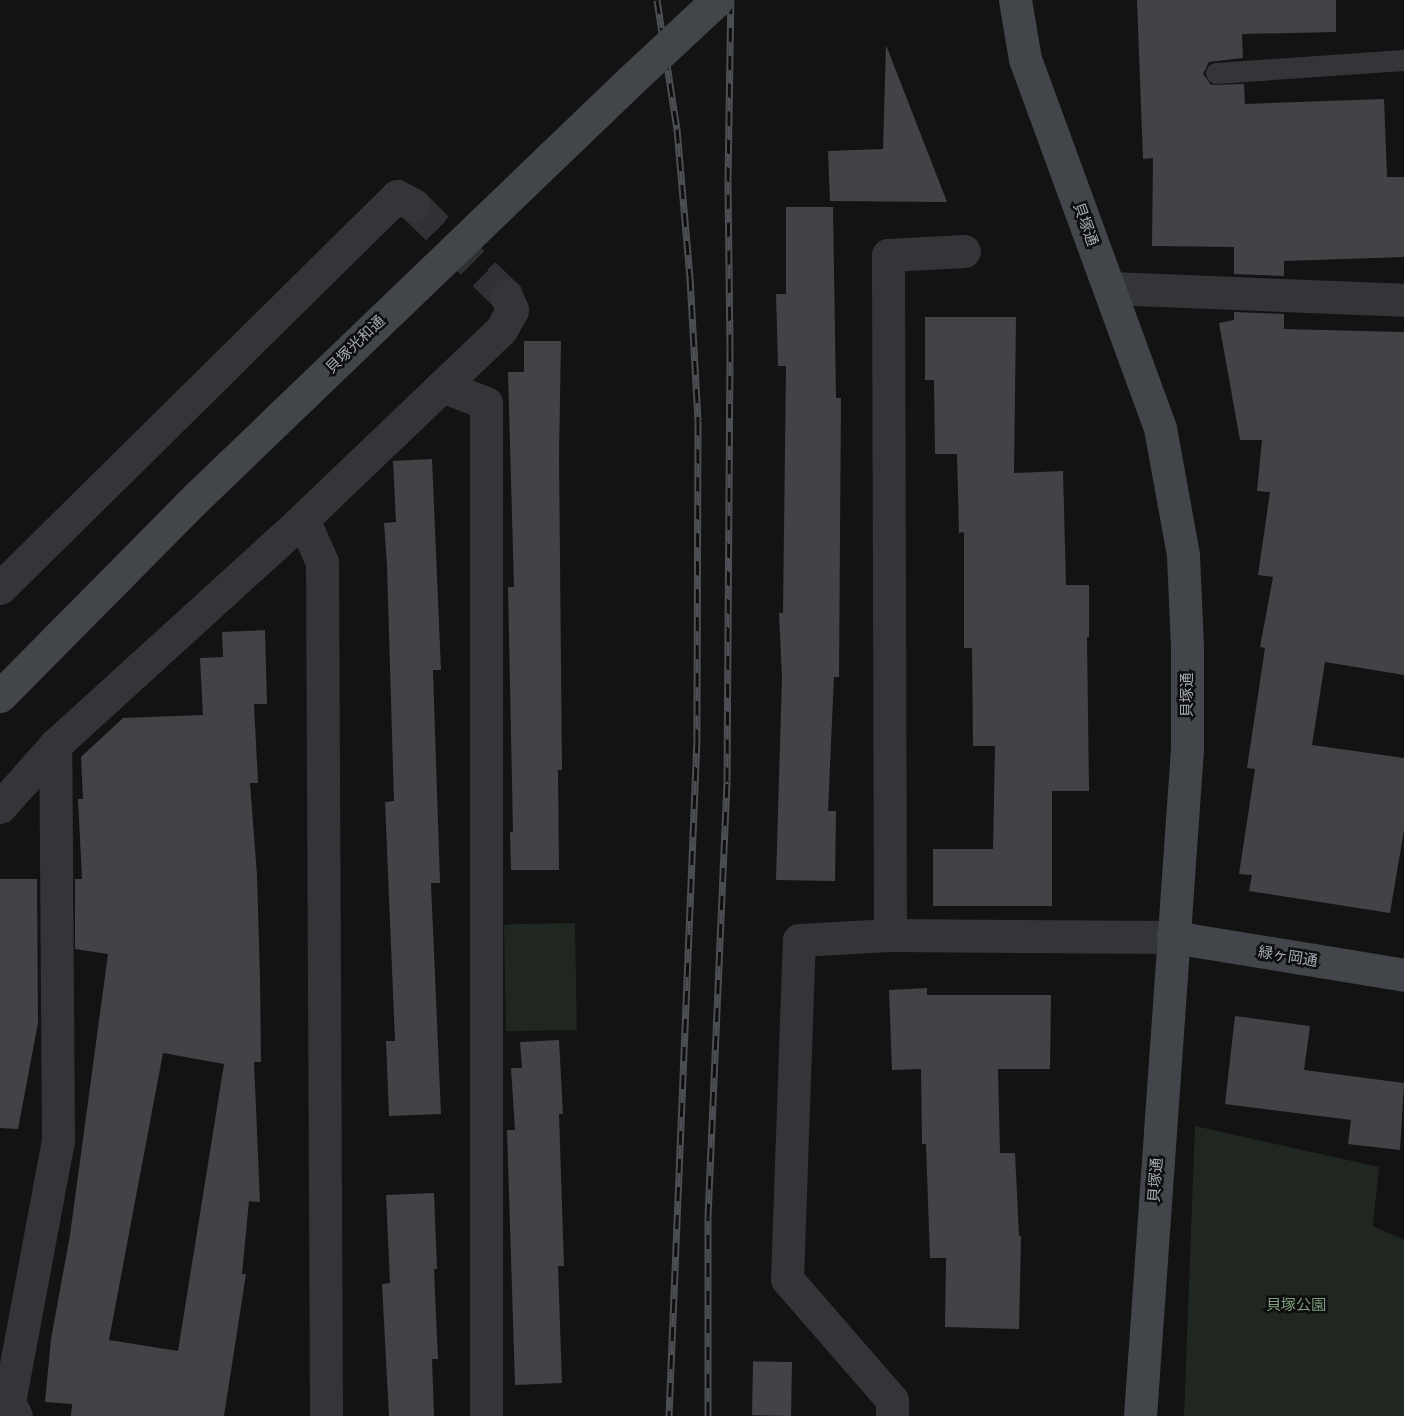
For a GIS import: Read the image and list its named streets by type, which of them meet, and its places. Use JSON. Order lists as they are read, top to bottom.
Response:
{
  "streets": {
    "street": ["貝塚通", "貝塚光和通", "緑ヶ岡通"]
  },
  "crossings": [
    ["貝塚通", "緑ヶ岡通"]
  ],
  "parks": ["貝塚公園"]
}
